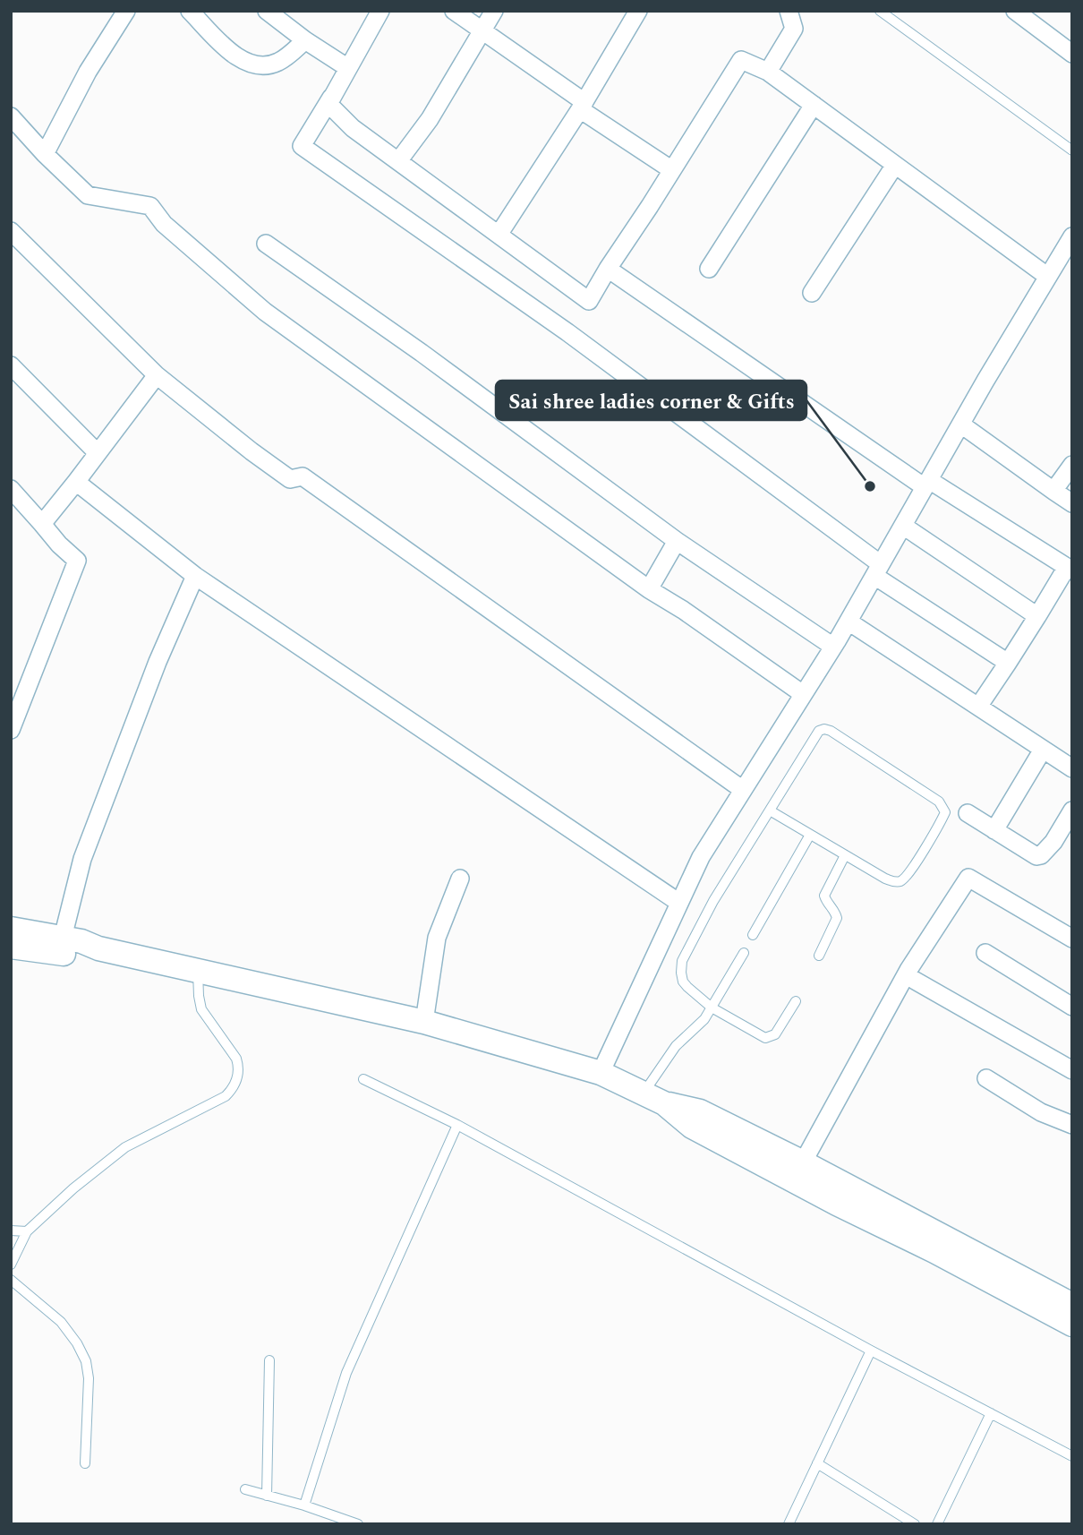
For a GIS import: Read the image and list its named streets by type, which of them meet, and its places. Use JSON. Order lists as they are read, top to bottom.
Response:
{
  "places": ["Sai shree ladies corner & Gifts"]
}
